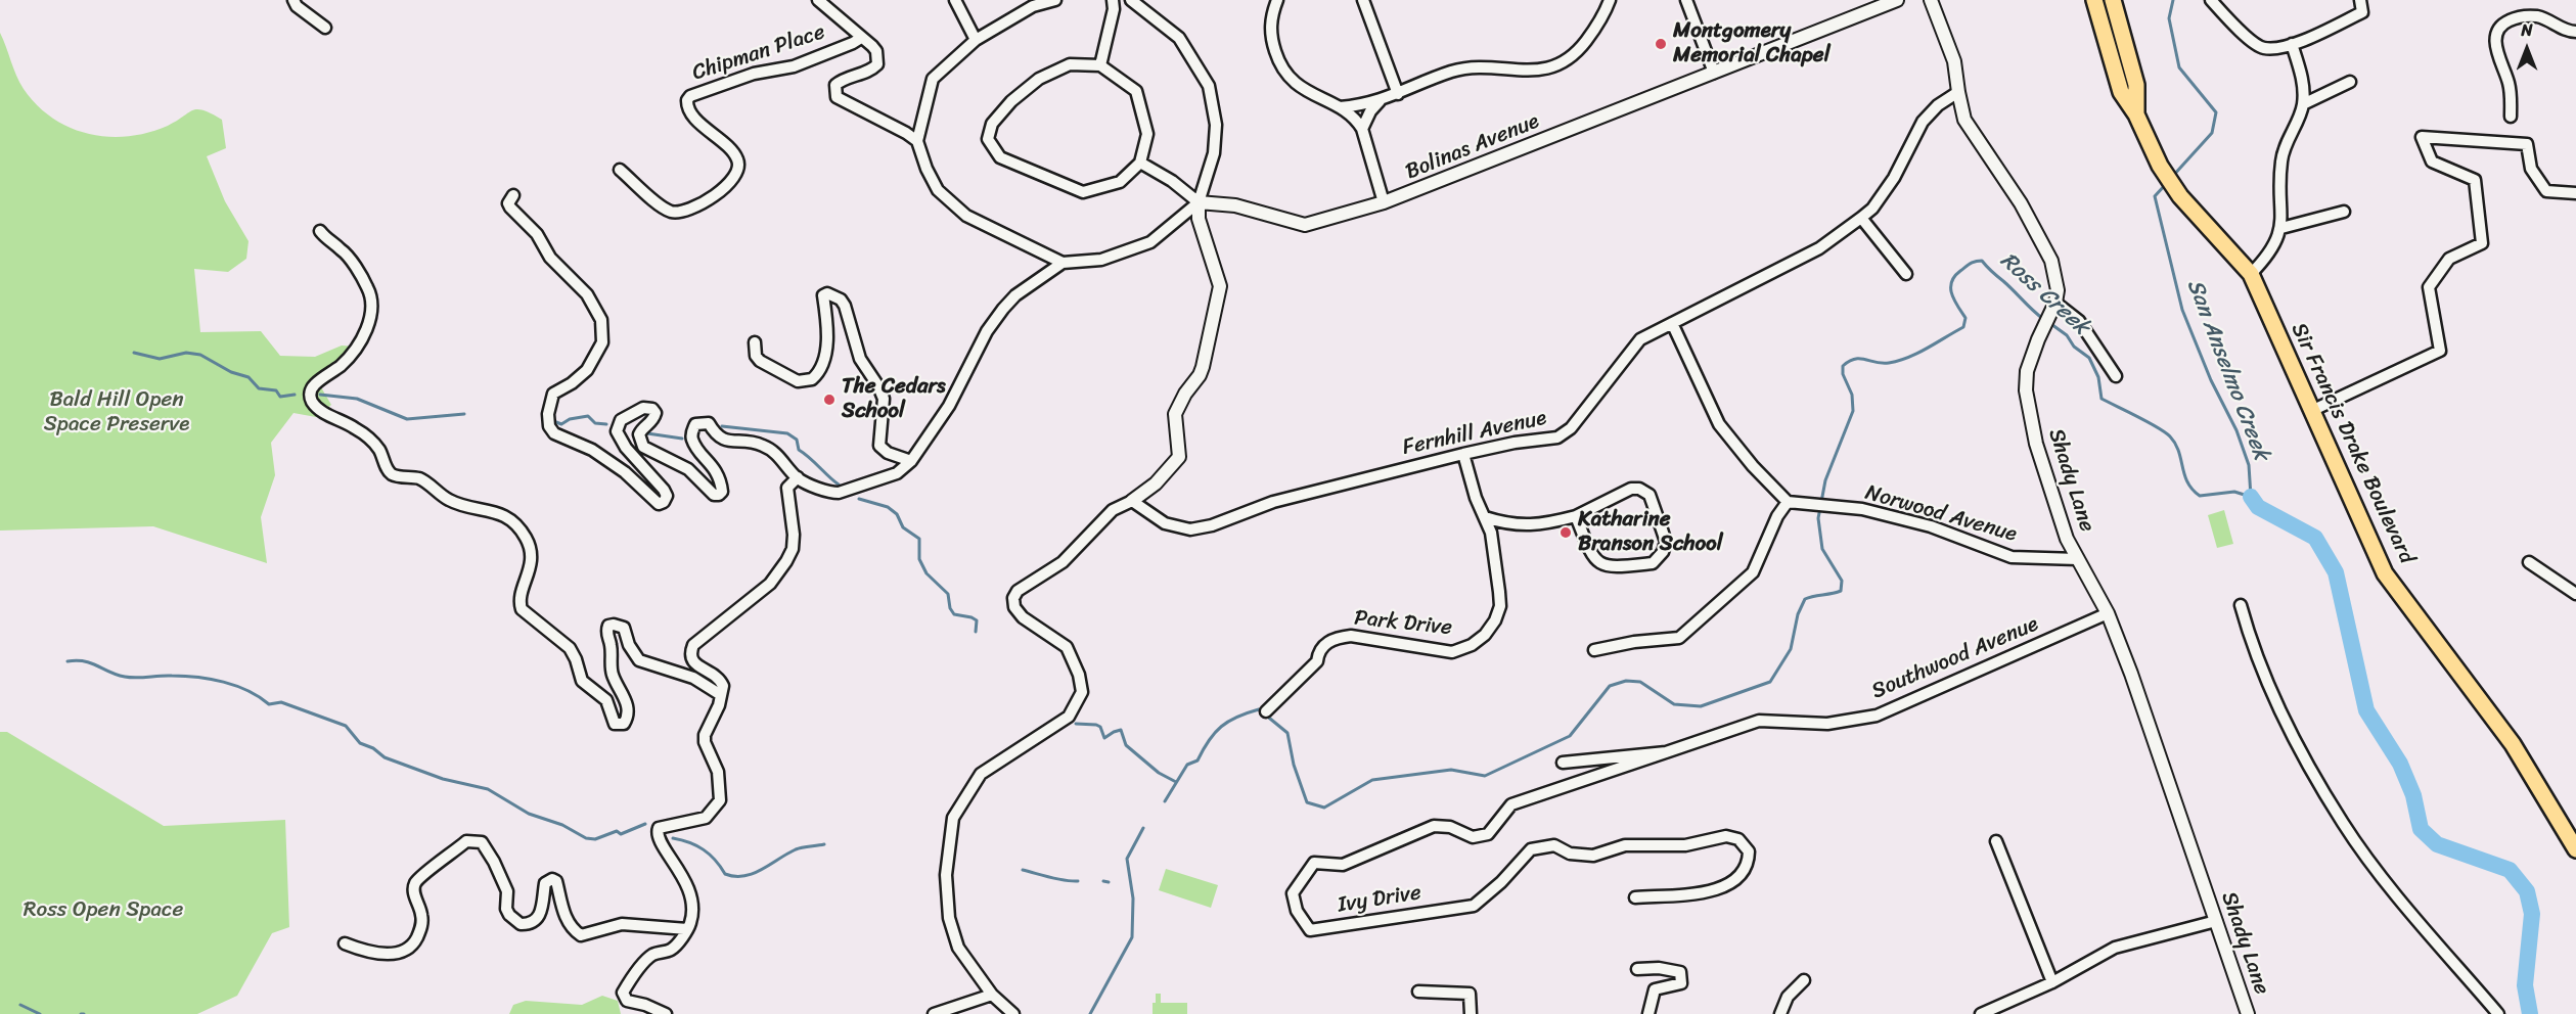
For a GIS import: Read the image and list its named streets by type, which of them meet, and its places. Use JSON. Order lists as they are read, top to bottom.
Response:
{
  "streets": {
    "main road": ["Sir Francis Drake Boulevard"],
    "street": [
      "Chipman Place",
      "Bolinas Avenue",
      "Fernhill Avenue",
      "Shady Lane",
      "Norwood Avenue",
      "Park Drive",
      "Southwood Avenue",
      "Ivy Drive"
    ]
  },
  "crossings": [
    ["Fernhill Avenue", "Park Drive"],
    ["Shady Lane", "Norwood Avenue"],
    ["Shady Lane", "Southwood Avenue"],
    ["Southwood Avenue", "Ivy Drive"]
  ],
  "water": ["Ross Creek", "San Anselmo Creek"],
  "parks": ["Bald Hill Open Space Preserve", "Ross Open Space"],
  "places": ["Montgomery Memorial Chapel", "The Cedars School", "Katharine Branson School"],
  "north": "top"
}
